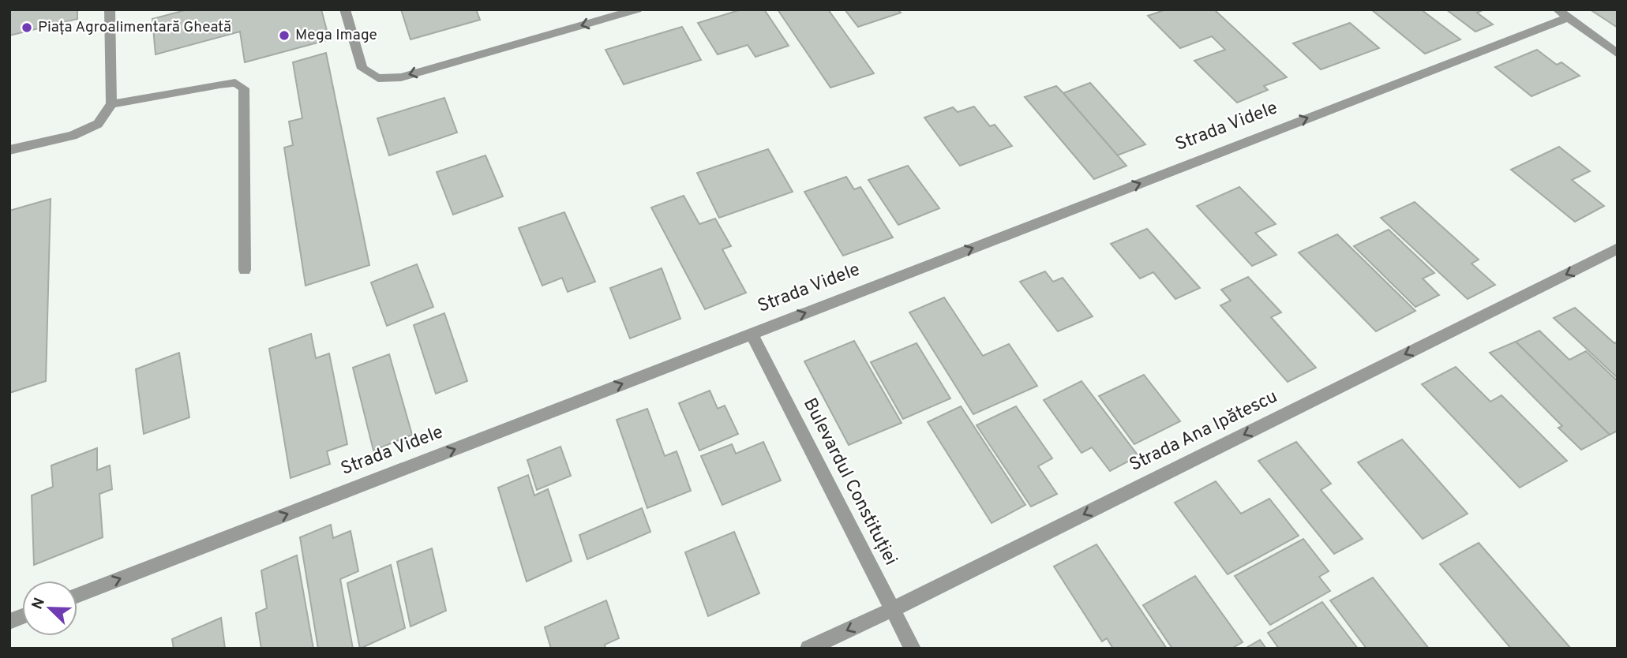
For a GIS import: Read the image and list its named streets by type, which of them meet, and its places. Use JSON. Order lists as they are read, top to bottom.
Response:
{
  "streets": {
    "street": ["Strada Videle", "Strada Ana Ipătescu", "Bulevardul Constituției"]
  },
  "crossings": [
    ["Strada Videle", "Bulevardul Constituției"],
    ["Strada Ana Ipătescu", "Bulevardul Constituției"]
  ],
  "one_way": ["Strada Videle", "Strada Ana Ipătescu"],
  "places": ["Piața Agroalimentară Gheată", "Mega Image"],
  "north": "top left"
}
